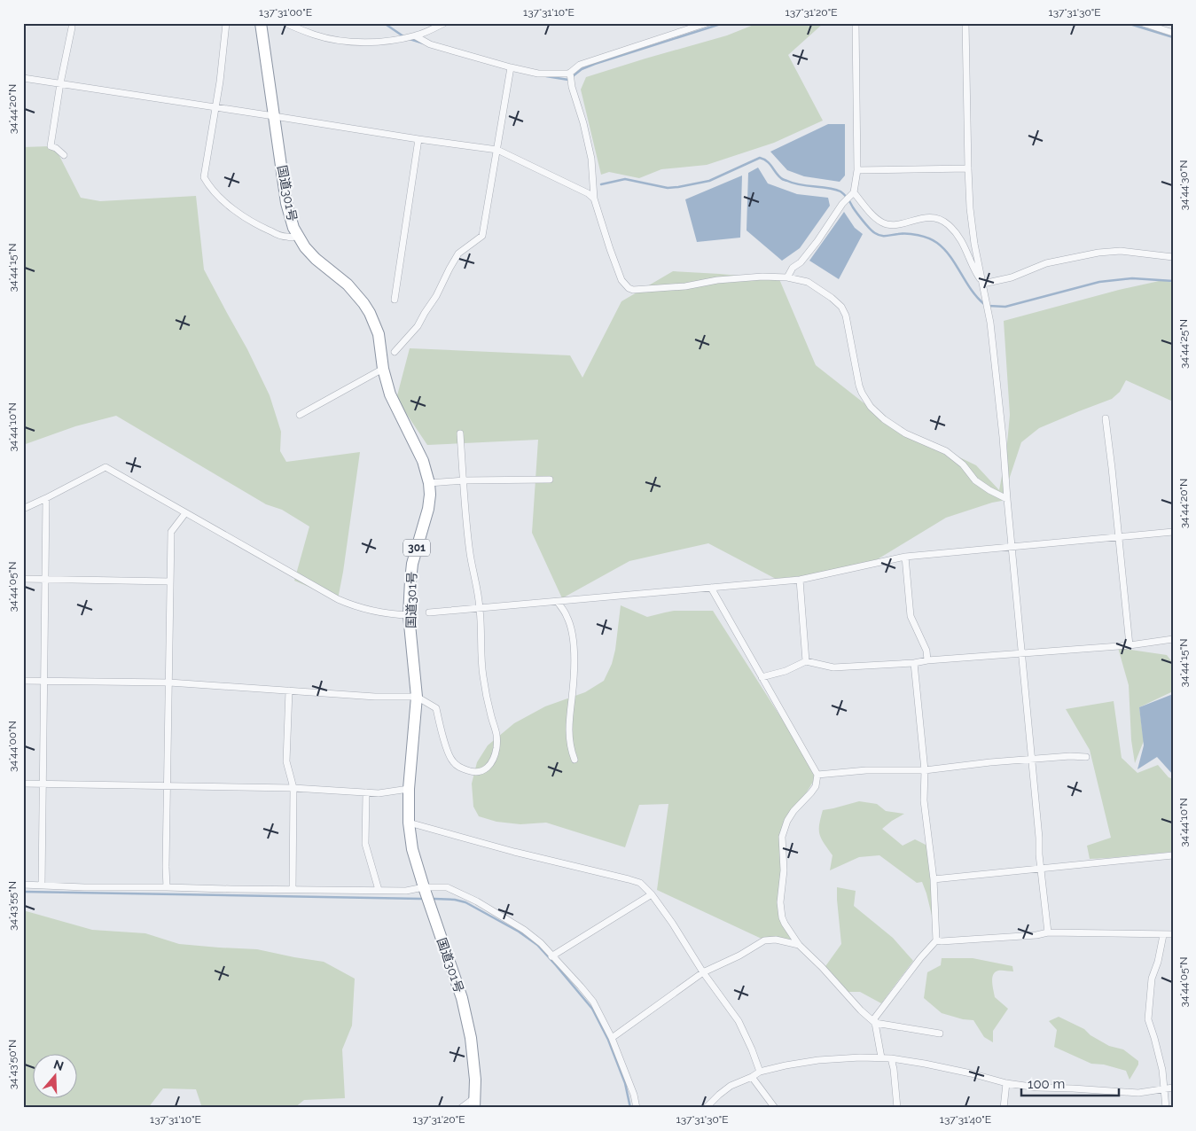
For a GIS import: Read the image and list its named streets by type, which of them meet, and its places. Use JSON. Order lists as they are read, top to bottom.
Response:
{
  "streets": {
    "highway": ["国道301号", "301"]
  },
  "scale_bar": "100 m",
  "north": "top",
  "coordinates": [
    "137°31'00\"E",
    "137°31'10\"E",
    "137°31'20\"E",
    "137°31'30\"E",
    "34°44'20\"N",
    "34°44'30\"N",
    "34°44'15\"N",
    "34°44'25\"N",
    "34°44'10\"N",
    "34°44'05\"N",
    "34°44'00\"N",
    "34°43'55\"N",
    "34°43'50\"N",
    "137°31'40\"E"
  ]
}
